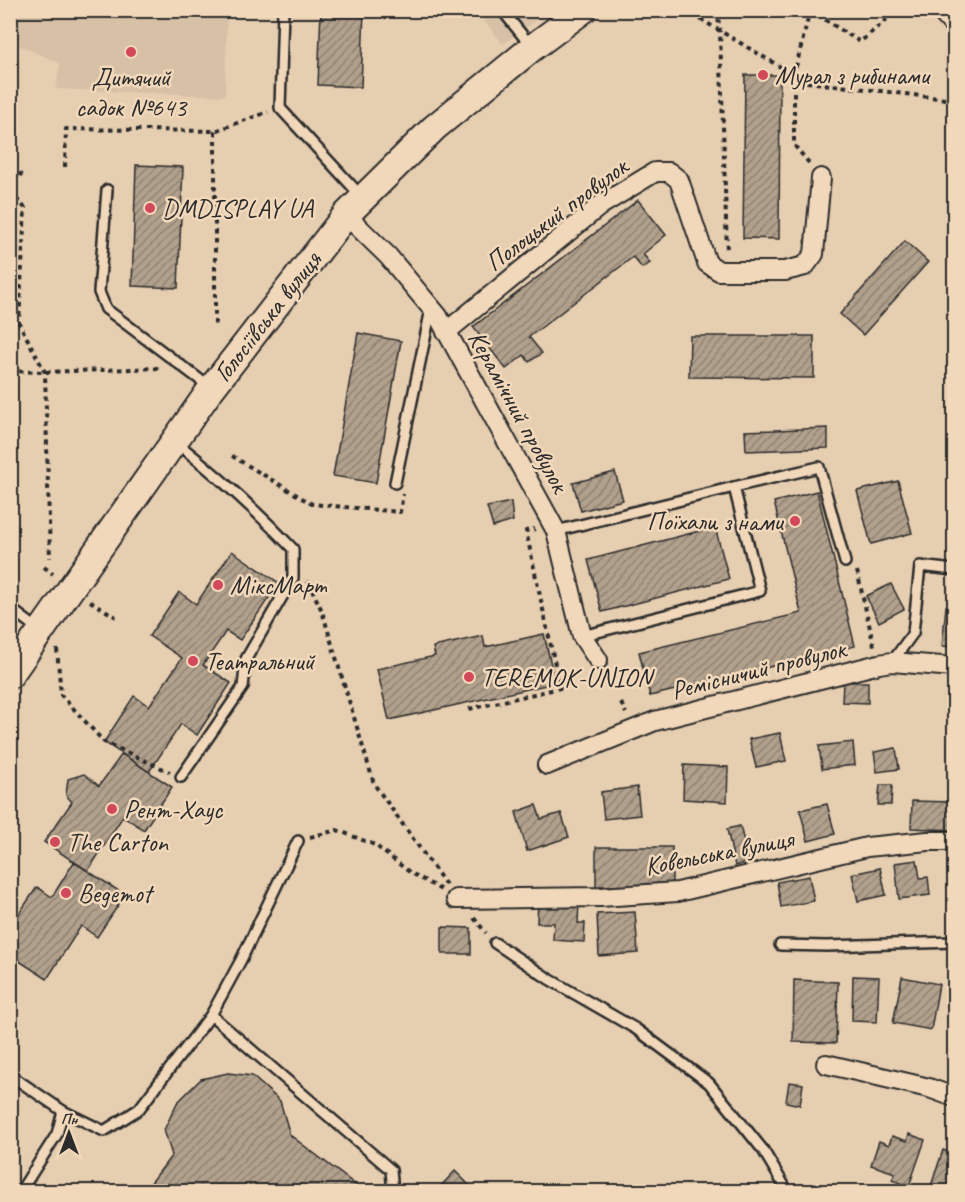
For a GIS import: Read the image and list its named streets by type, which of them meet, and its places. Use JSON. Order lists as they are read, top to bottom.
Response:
{
  "streets": {
    "main road": ["Голосіївська вулиця"],
    "street": [
      "Полоцький провулок",
      "Керамічний провулок",
      "Ремісничий провулок",
      "Ковельська вулиця"
    ]
  },
  "crossings": [
    ["Полоцький провулок", "Керамічний провулок"],
    ["Голосіївська вулиця", "Керамічний провулок"]
  ],
  "places": [
    "Дитячий садок №643",
    "Мурал з рибинами",
    "DMDISPLAY UA",
    "Поїхали з нами",
    "МіксМарт",
    "Театральний",
    "TEREMOK-UNION",
    "Рент-Хаус",
    "The Carton",
    "Begemot"
  ],
  "north": "top"
}
